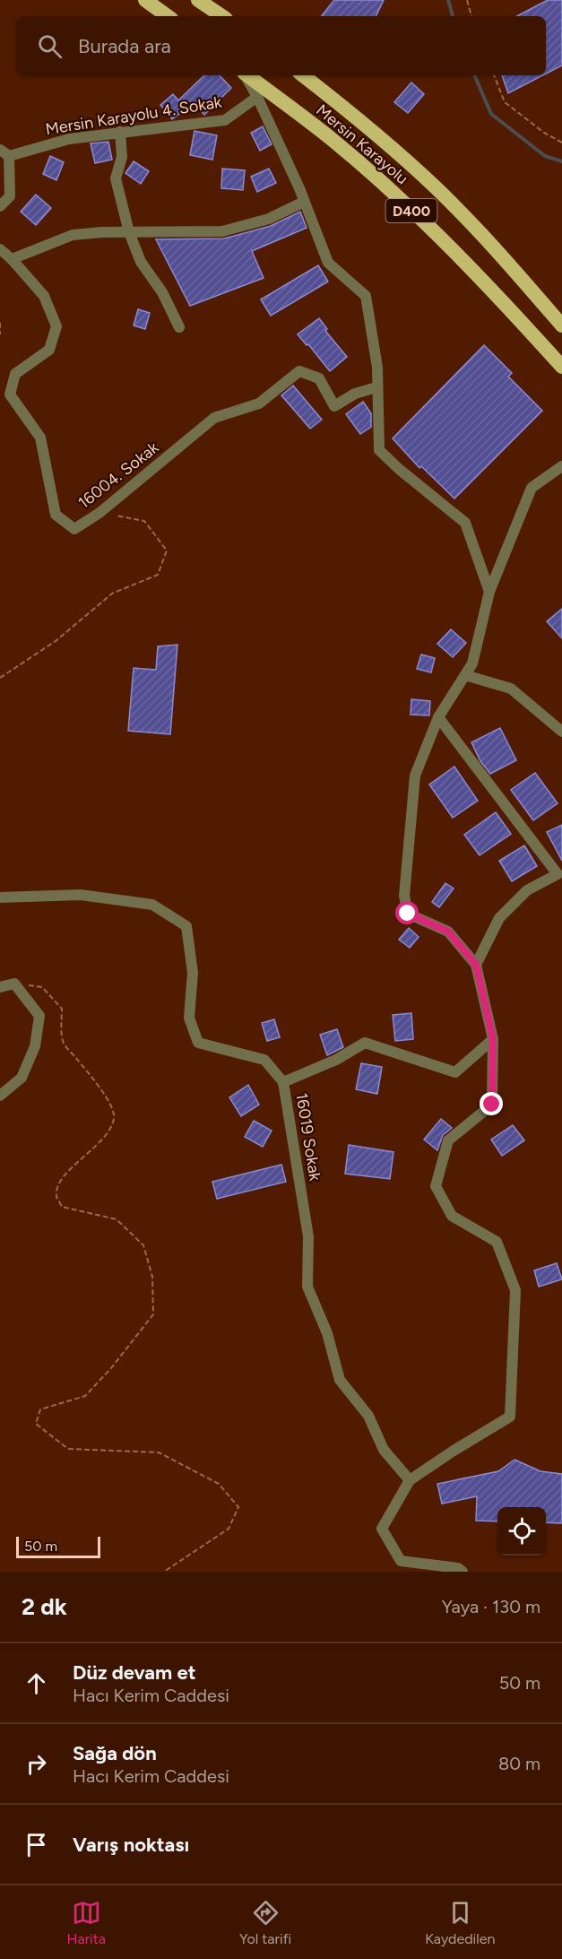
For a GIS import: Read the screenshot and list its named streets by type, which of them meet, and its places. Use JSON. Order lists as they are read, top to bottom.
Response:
{
  "streets": {
    "highway": ["Mersin Karayolu", "D400"],
    "street": ["Mersin Karayolu 4. Sokak", "16004. Sokak", "16019 Sokak"]
  },
  "scale_bar": "50 m",
  "page": {
    "search": "Burada ara",
    "scale": "50 m",
    "heading": ["2 dk", "Yaya · 130 m"],
    "list": [
      ["Düz devam et", "Hacı Kerim Caddesi", "50 m"],
      ["Sağa dön", "Hacı Kerim Caddesi", "80 m"],
      "Varış noktası"
    ],
    "nav": ["Harita", "Yol tarifi", "Kaydedilen"]
  }
}
